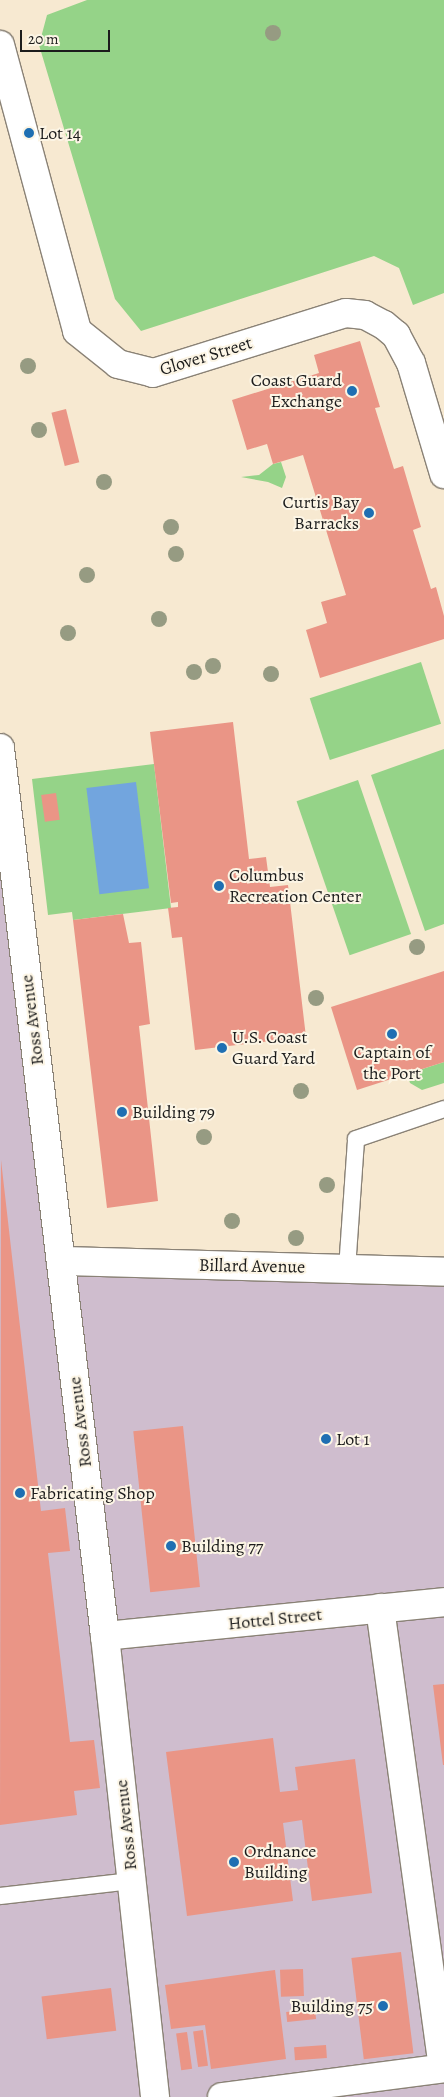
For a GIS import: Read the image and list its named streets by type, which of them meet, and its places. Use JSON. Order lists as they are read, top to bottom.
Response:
{
  "streets": {
    "street": [
      "Glover Street",
      "Ross Avenue",
      "Billard Avenue",
      "Hottel Street"
    ]
  },
  "crossings": [
    ["Ross Avenue", "Billard Avenue"],
    ["Ross Avenue", "Hottel Street"]
  ],
  "places": [
    "Lot 14",
    "Coast Guard Exchange",
    "Curtis Bay Barracks",
    "Columbus Recreation Center",
    "Captain of the Port",
    "U.S. Coast Guard Yard",
    "Building 79",
    "Lot 1",
    "Fabricating Shop",
    "Building 77",
    "Ordnance Building",
    "Building 75"
  ],
  "scale_bar": "20 m"
}
